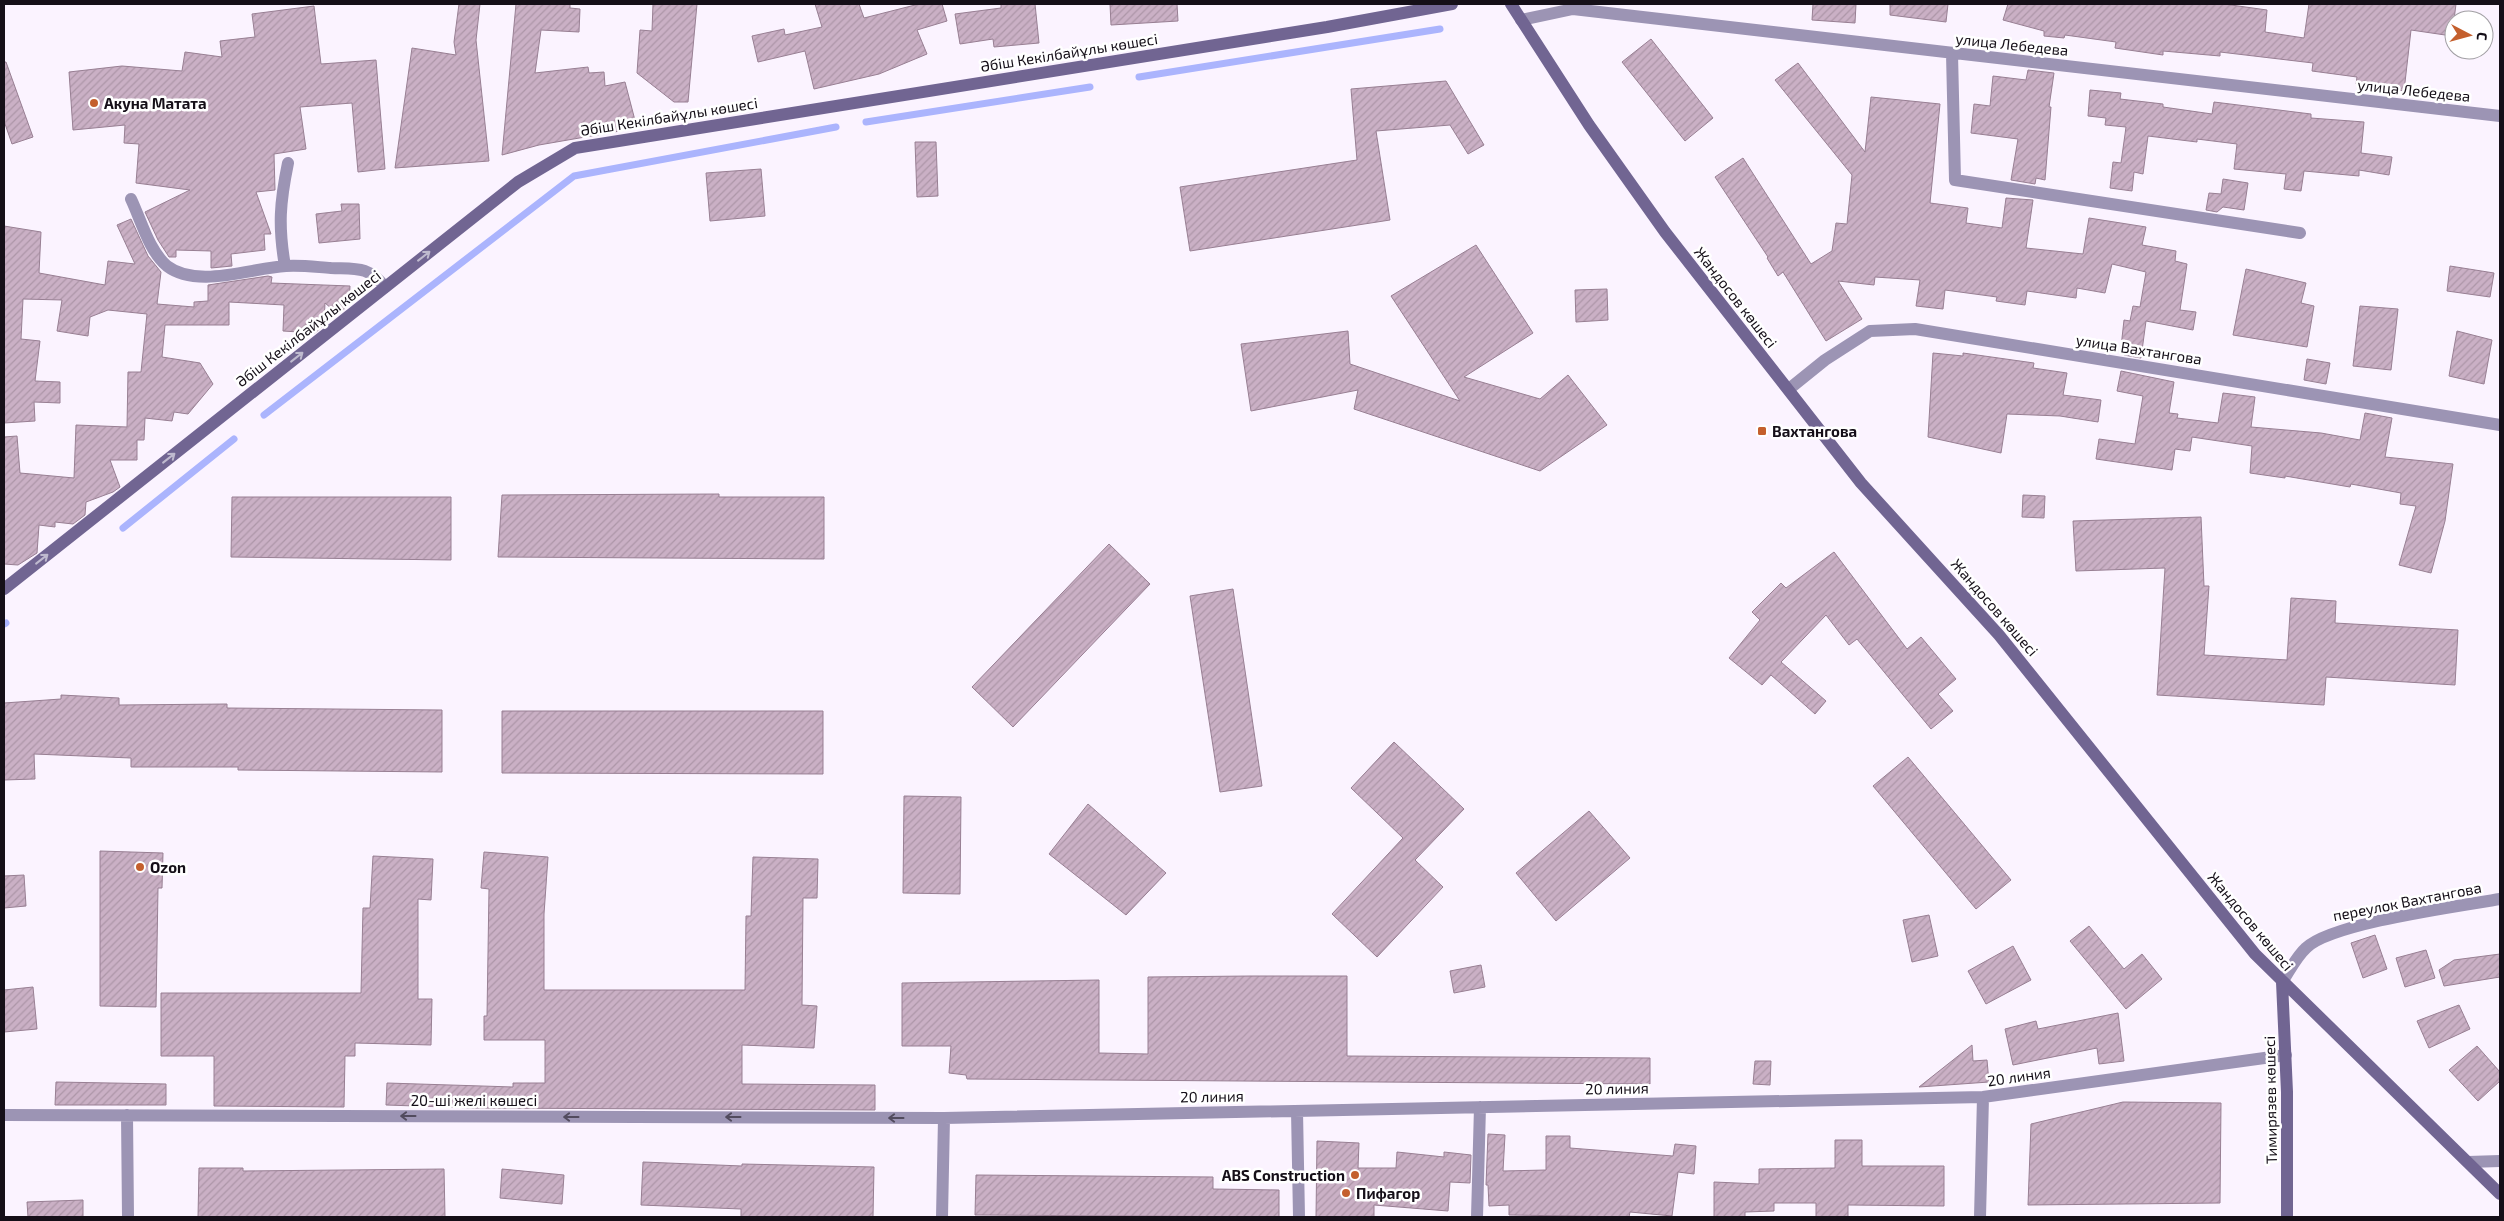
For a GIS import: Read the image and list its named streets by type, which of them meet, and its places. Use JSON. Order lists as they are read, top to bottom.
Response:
{
  "streets": {
    "main road": ["Әбіш Кекілбайұлы көшесі", "Жандосов көшесі", "Тимирязев көшесі"],
    "street": [
      "улица Лебедева",
      "улица Вахтангова",
      "переулок Вахтангова",
      "20 линия",
      "20-ші желі көшесі"
    ]
  },
  "crossings": [
    ["улица Лебедева", "Жандосов көшесі"],
    ["Жандосов көшесі", "улица Вахтангова"],
    ["Жандосов көшесі", "переулок Вахтангова"],
    ["Жандосов көшесі", "Тимирязев көшесі"],
    ["переулок Вахтангова", "Тимирязев көшесі"],
    ["20 линия", "20-ші желі көшесі"],
    ["20 линия", "Тимирязев көшесі"]
  ],
  "one_way": ["Әбіш Кекілбайұлы көшесі", "20-ші желі көшесі"],
  "places": {
    "other": [
      "Акуна Матата",
      "Ozon",
      "ABS Construction",
      "Пифагор"
    ],
    "transit": ["Вахтангова"]
  },
  "north": "right"
}
